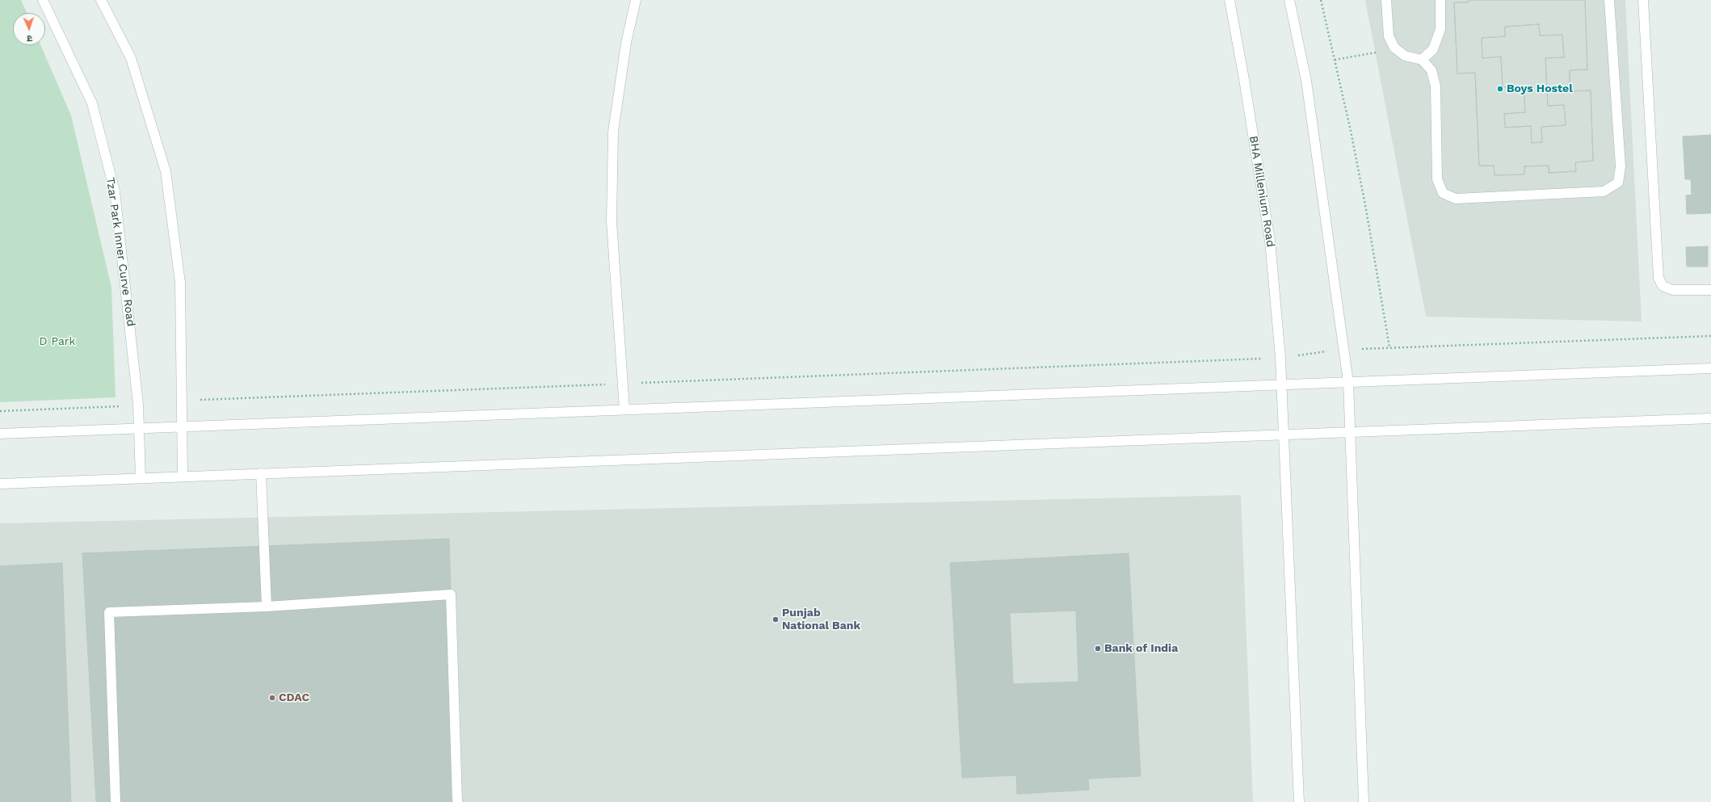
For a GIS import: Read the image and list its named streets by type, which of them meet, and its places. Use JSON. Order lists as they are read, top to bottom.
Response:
{
  "streets": {
    "street": ["BHA Millenium Road", "Tzar Park Inner Curve Road"]
  },
  "parks": ["D Park"],
  "places": [
    "Boys Hostel",
    "Punjab National Bank",
    "Bank of India",
    "CDAC"
  ],
  "north": "bottom"
}
